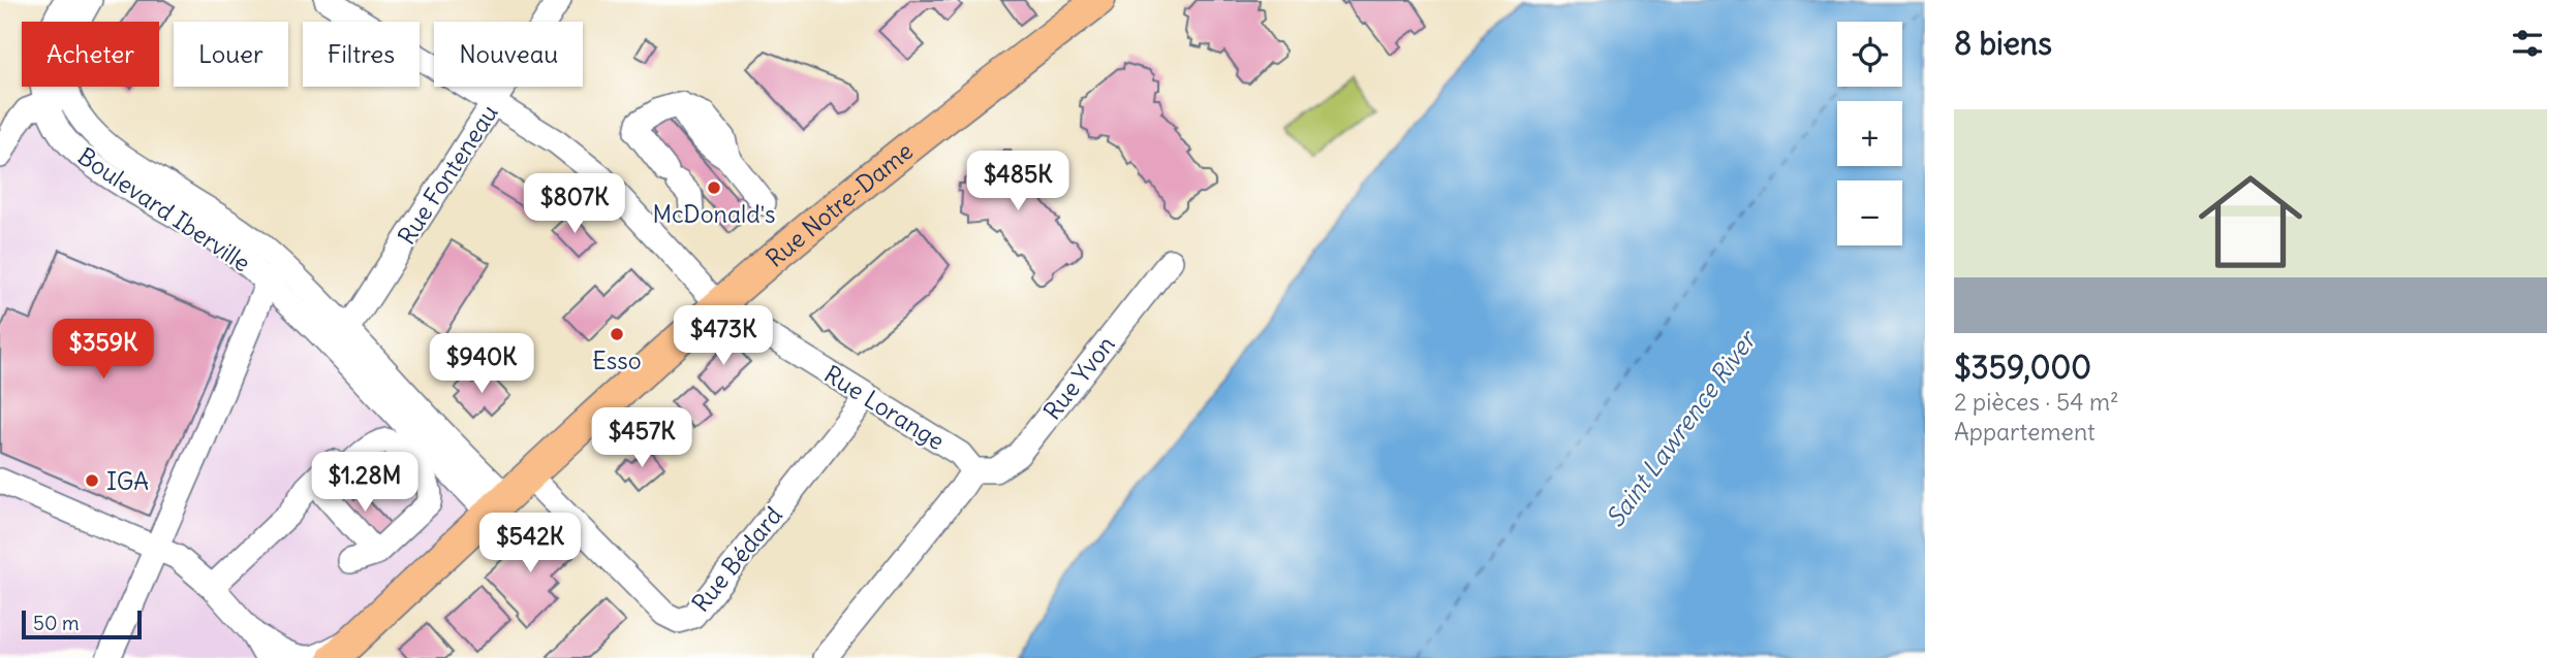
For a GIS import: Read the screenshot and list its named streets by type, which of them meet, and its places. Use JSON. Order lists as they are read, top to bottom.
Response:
{
  "streets": {
    "main road": ["Rue Notre-Dame"],
    "street": [
      "Rue Fonteneau",
      "Boulevard Iberville",
      "Rue Yvon",
      "Rue Lorange",
      "Rue Bédard"
    ]
  },
  "crossings": [
    ["Rue Fonteneau", "Boulevard Iberville"],
    ["Rue Fonteneau", "Rue Lorange"],
    ["Rue Notre-Dame", "Boulevard Iberville"],
    ["Rue Notre-Dame", "Rue Lorange"],
    ["Rue Notre-Dame", "Rue Bédard"],
    ["Rue Yvon", "Rue Lorange"],
    ["Rue Lorange", "Rue Bédard"]
  ],
  "water": ["Saint Lawrence River"],
  "places": ["McDonald's", "Esso", "IGA"],
  "scale_bar": "50 m",
  "page": {
    "heading": "8 biens",
    "map_buttons": ["+", "−"],
    "chip": [
      "Acheter",
      "Louer",
      "Filtres",
      "Nouveau"
    ],
    "list": [
      {
        "name": "$359,000",
        "note": "2 pièces · 54 m² · Appartement"
      }
    ],
    "price": [
      "$485K",
      "$807K",
      "$473K",
      "$359K",
      "$940K",
      "$457K",
      "$1.28M",
      "$542K"
    ],
    "scale": "50 m"
  }
}
